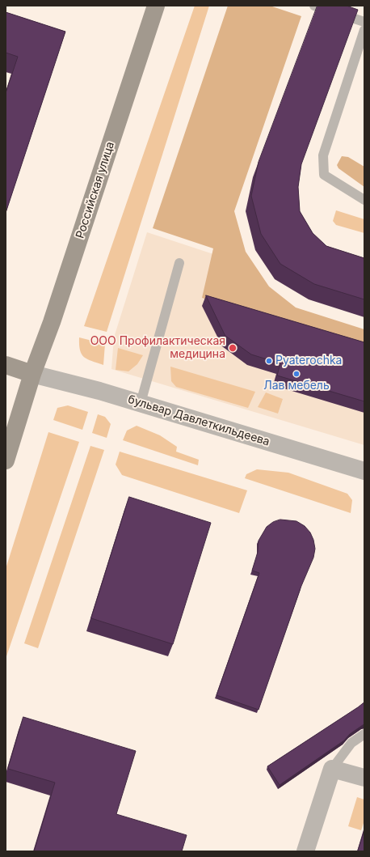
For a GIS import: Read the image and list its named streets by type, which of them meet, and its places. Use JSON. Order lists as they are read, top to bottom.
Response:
{
  "streets": {
    "main road": ["Российская улица"],
    "street": ["бульвар Давлеткильдеева"]
  },
  "crossings": [
    ["Российская улица", "бульвар Давлеткильдеева"]
  ],
  "places": ["ООО Профилактическая медицина", "Pyaterochka", "Лав мебель"]
}
